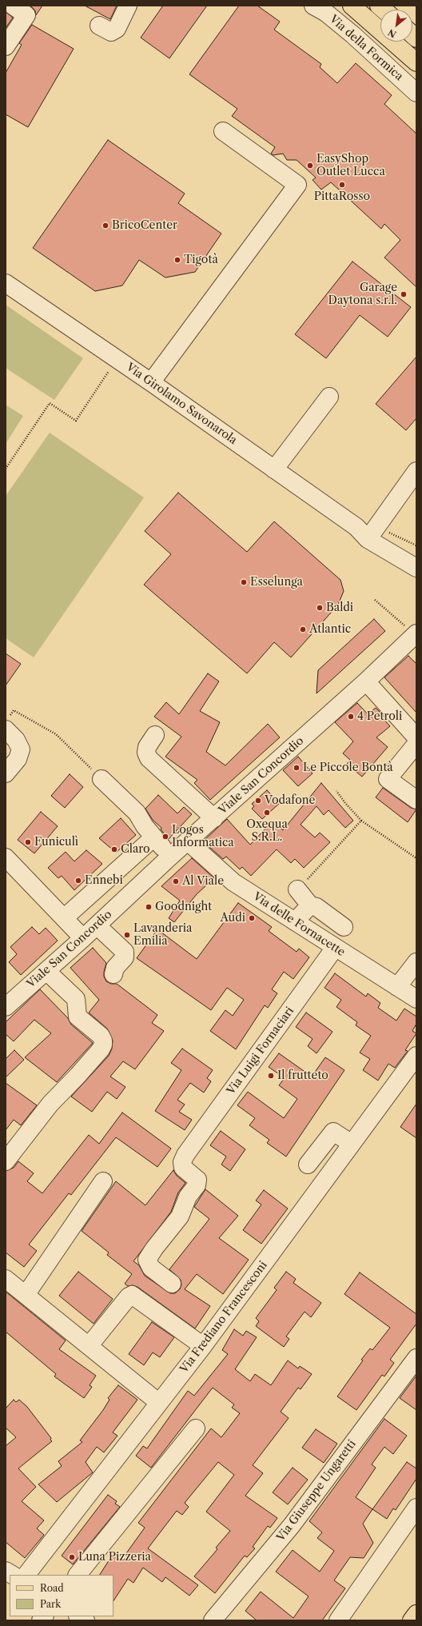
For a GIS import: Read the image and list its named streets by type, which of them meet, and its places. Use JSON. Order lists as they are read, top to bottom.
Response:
{
  "streets": {
    "street": [
      "Via della Formica",
      "Via Girolamo Savonarola",
      "Viale San Concordio",
      "Via delle Fornacette",
      "Via Luigi Fornaciari",
      "Via Frediano Francesconi",
      "Via Giuseppe Ungaretti"
    ]
  },
  "crossings": [
    ["Viale San Concordio", "Via delle Fornacette"],
    ["Via delle Fornacette", "Via Luigi Fornaciari"]
  ],
  "places": [
    "EasyShop Outlet Lucca",
    "PittaRosso",
    "BricoCenter",
    "Tigotà",
    "Garage Daytona s.r.l.",
    "Esselunga",
    "Baldi",
    "Atlantic",
    "4 Petroli",
    "Le Piccole Bontà",
    "Vodafone",
    "Oxequa S.R.L.",
    "Logos Informatica",
    "Funiculì",
    "Claro",
    "Ennebi",
    "Al Viale",
    "Goodnight",
    "Audi",
    "Lavanderia Emilia",
    "Il frutteto",
    "Luna Pizzeria"
  ],
  "legend": ["Road", "Park"],
  "north": "bottom left"
}
